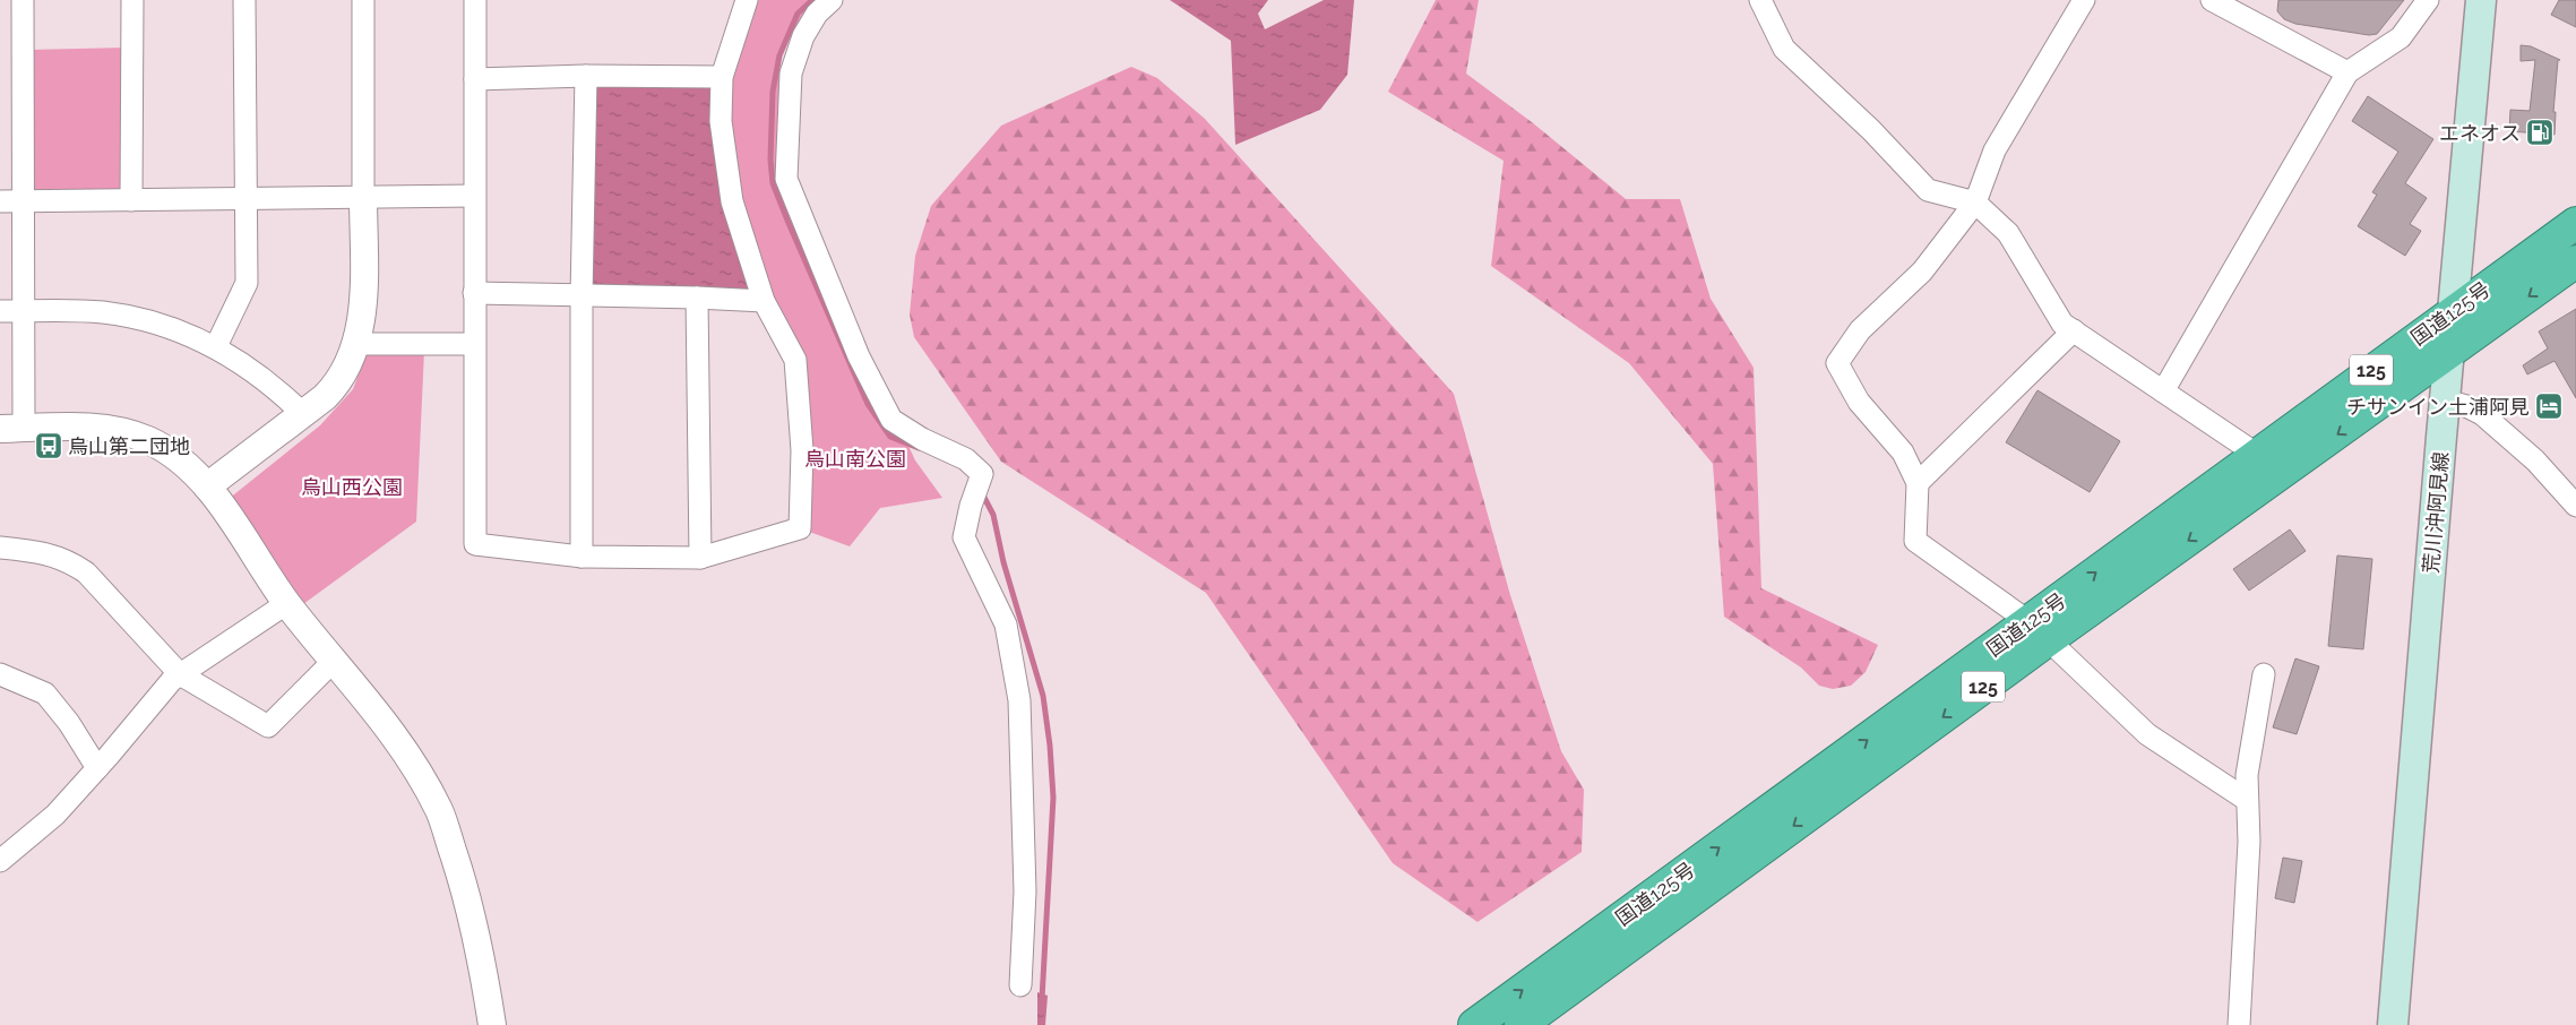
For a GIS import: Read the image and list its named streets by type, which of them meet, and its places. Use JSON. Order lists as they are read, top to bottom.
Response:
{
  "streets": {
    "highway": ["国道125号", "125"],
    "main road": ["荒川沖阿見線"]
  },
  "crossings": [
    ["国道125号", "荒川沖阿見線"]
  ],
  "parks": ["烏山南公園", "烏山西公園"],
  "places": {
    "fuel station": ["エネオス"],
    "hotel": ["チサンイン土浦阿見"],
    "bus stop": ["烏山第二団地"]
  }
}
